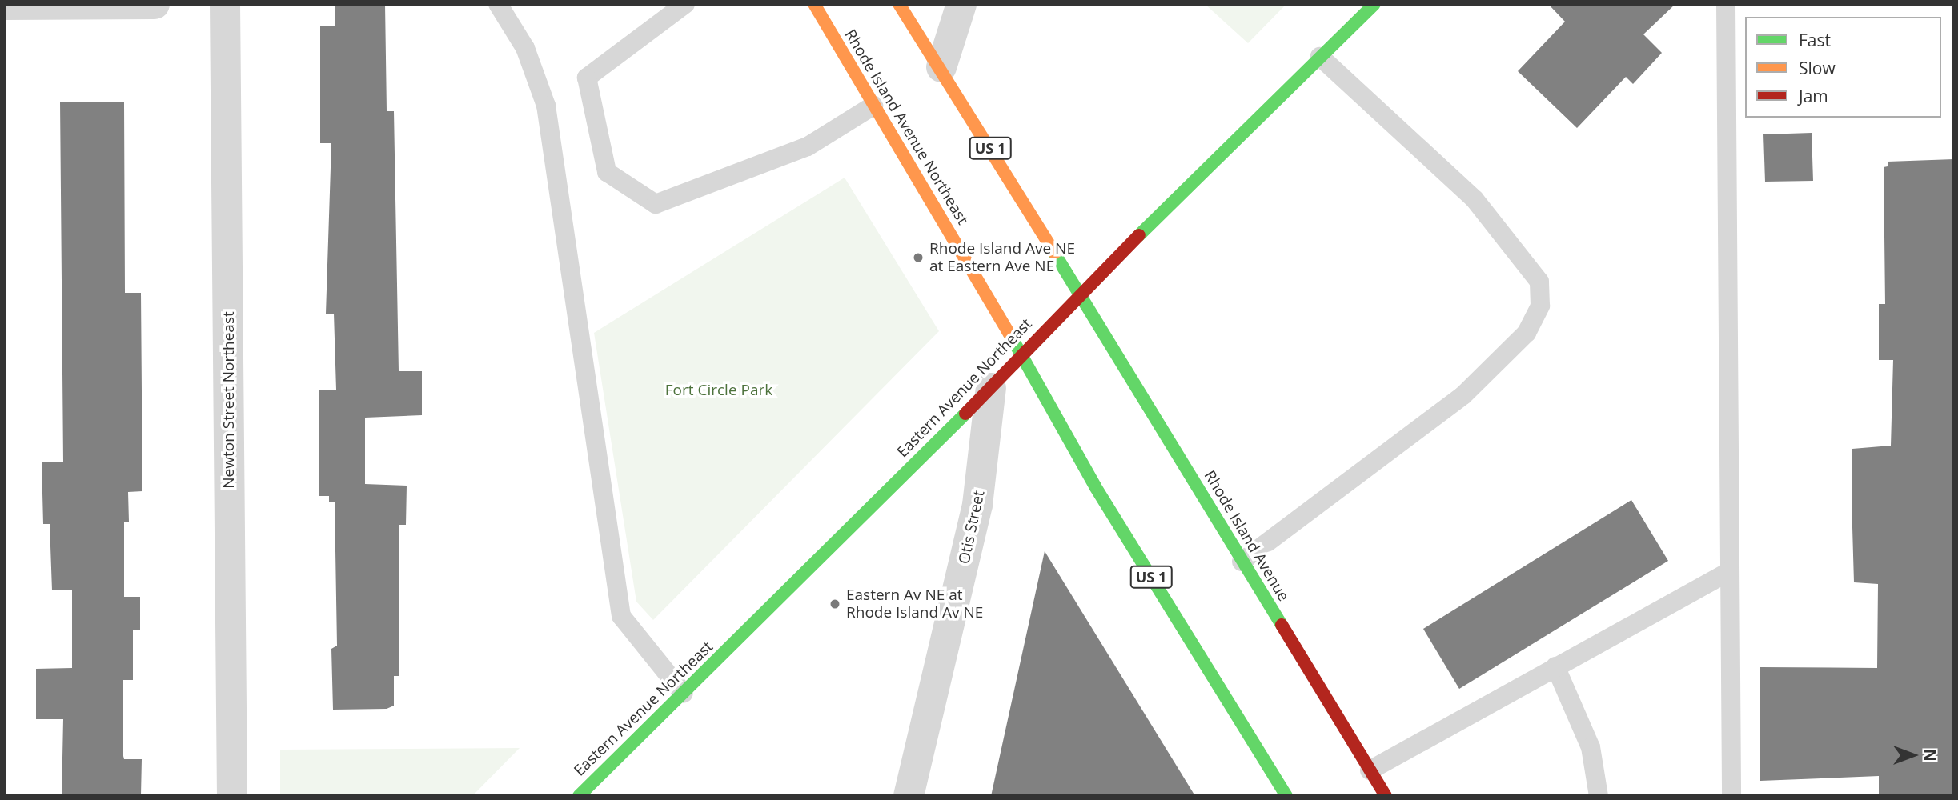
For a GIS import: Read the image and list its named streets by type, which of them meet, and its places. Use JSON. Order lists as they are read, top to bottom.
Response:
{
  "streets": {
    "main road": [
      "Rhode Island Avenue Northeast",
      "US 1",
      "Eastern Avenue Northeast",
      "Rhode Island Avenue"
    ],
    "street": ["Newton Street Northeast", "Otis Street"]
  },
  "crossings": [
    ["Rhode Island Avenue Northeast", "US 1"],
    ["Rhode Island Avenue Northeast", "Eastern Avenue Northeast"],
    ["US 1", "Eastern Avenue Northeast"],
    ["US 1", "Rhode Island Avenue"],
    ["Eastern Avenue Northeast", "Otis Street"],
    ["Eastern Avenue Northeast", "Rhode Island Avenue"]
  ],
  "parks": ["Fort Circle Park"],
  "places": ["Rhode Island Ave NE at Eastern Ave NE", "Eastern Av NE at Rhode Island Av NE"],
  "legend": ["Fast", "Slow", "Jam"],
  "north": "right"
}
